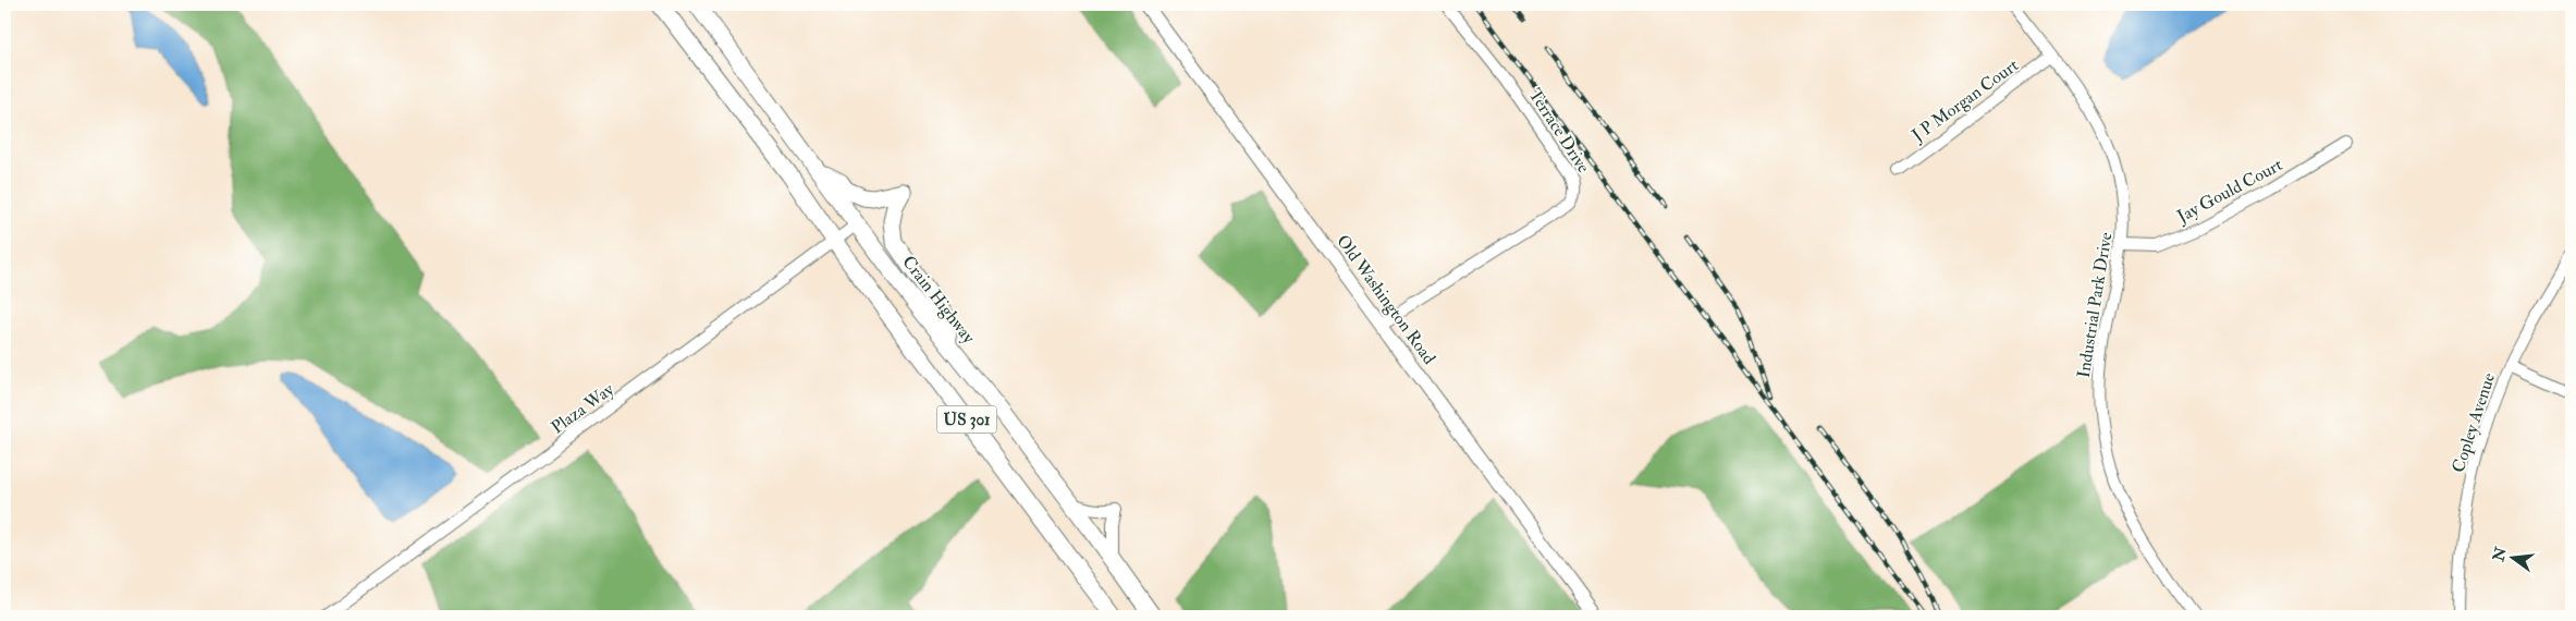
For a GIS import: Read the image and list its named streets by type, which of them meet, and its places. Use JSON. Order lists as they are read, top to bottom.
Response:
{
  "streets": {
    "highway": ["Crain Highway", "US 301"],
    "main road": ["Old Washington Road"],
    "street": [
      "J P Morgan Court",
      "Terrace Drive",
      "Jay Gould Court",
      "Industrial Park Drive",
      "Plaza Way",
      "Copley Avenue"
    ]
  },
  "crossings": [
    ["J P Morgan Court", "Industrial Park Drive"],
    ["Terrace Drive", "Old Washington Road"],
    ["Jay Gould Court", "Industrial Park Drive"],
    ["Crain Highway", "Plaza Way"],
    ["Plaza Way", "US 301"]
  ],
  "north": "left"
}
